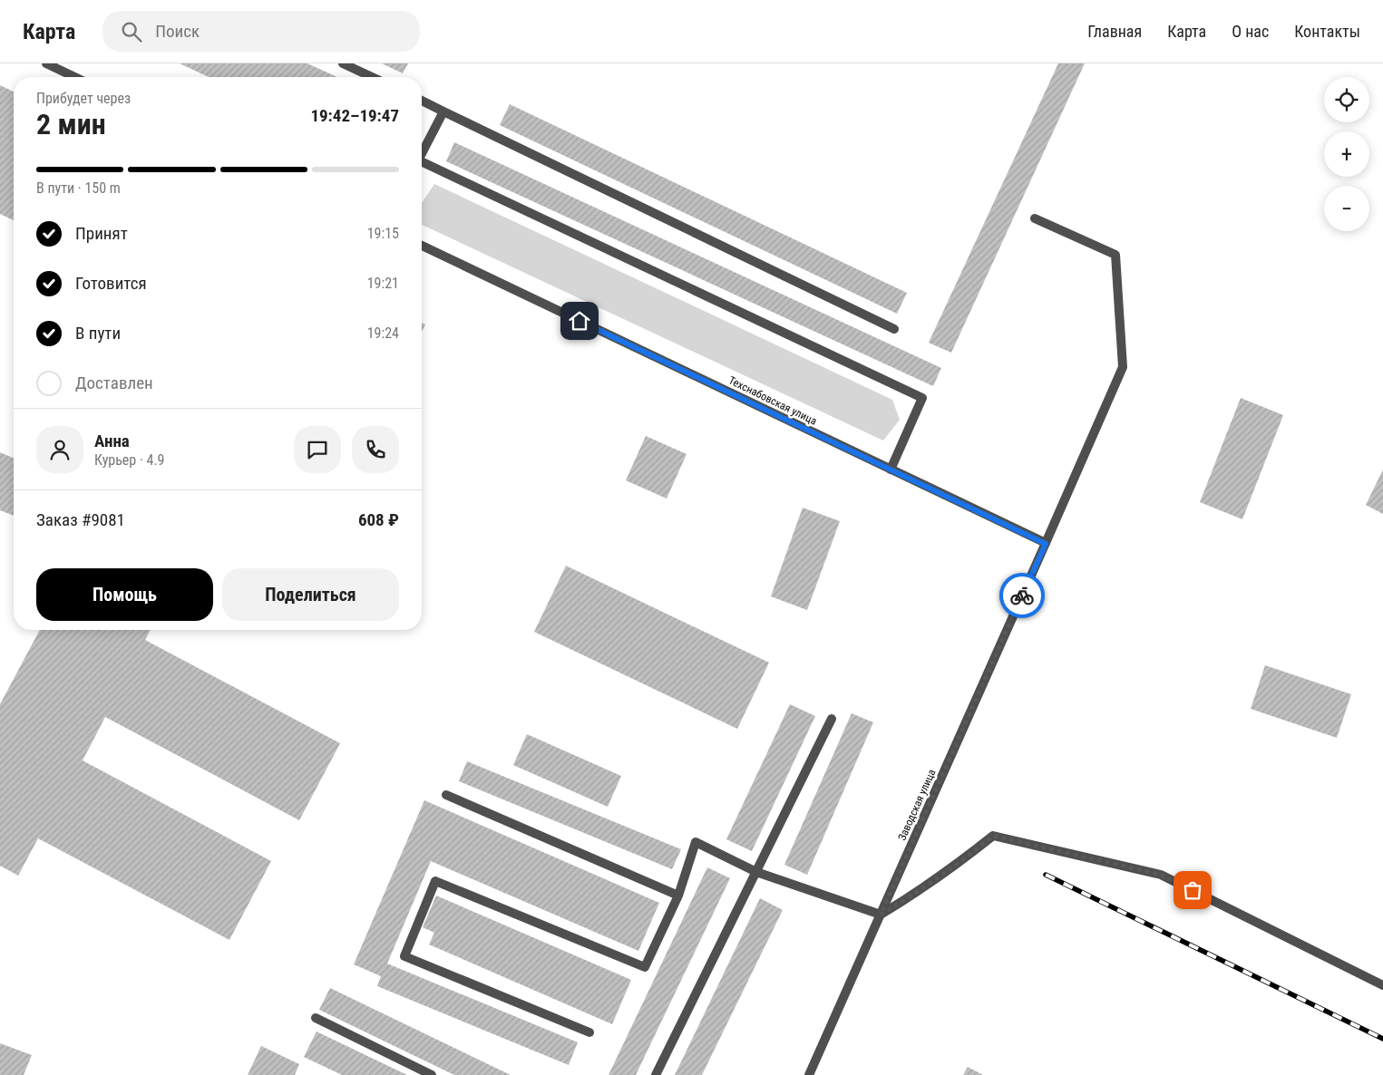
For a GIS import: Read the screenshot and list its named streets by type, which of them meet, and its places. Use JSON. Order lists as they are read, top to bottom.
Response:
{
  "streets": {
    "street": ["Техснабовская улица", "Заводская улица"]
  },
  "crossings": [
    ["Техснабовская улица", "Заводская улица"]
  ],
  "page": {
    "header": "Карта",
    "search": "Поиск",
    "nav": [
      "Главная",
      "Карта",
      "О нас",
      "Контакты"
    ],
    "map_buttons": ["+", "−"],
    "heading": ["2 мин", "Прибудет через", "19:42–19:47"],
    "panel": [
      "Анна",
      "Курьер · 4.9",
      "Заказ #9081",
      "608 ₽"
    ],
    "bar": "В пути · 150 m",
    "list": [
      ["Принят", "19:15"],
      ["Готовится", "19:21"],
      ["В пути", "19:24"],
      "Доставлен"
    ],
    "buttons": ["Помощь", "Поделиться"]
  }
}
